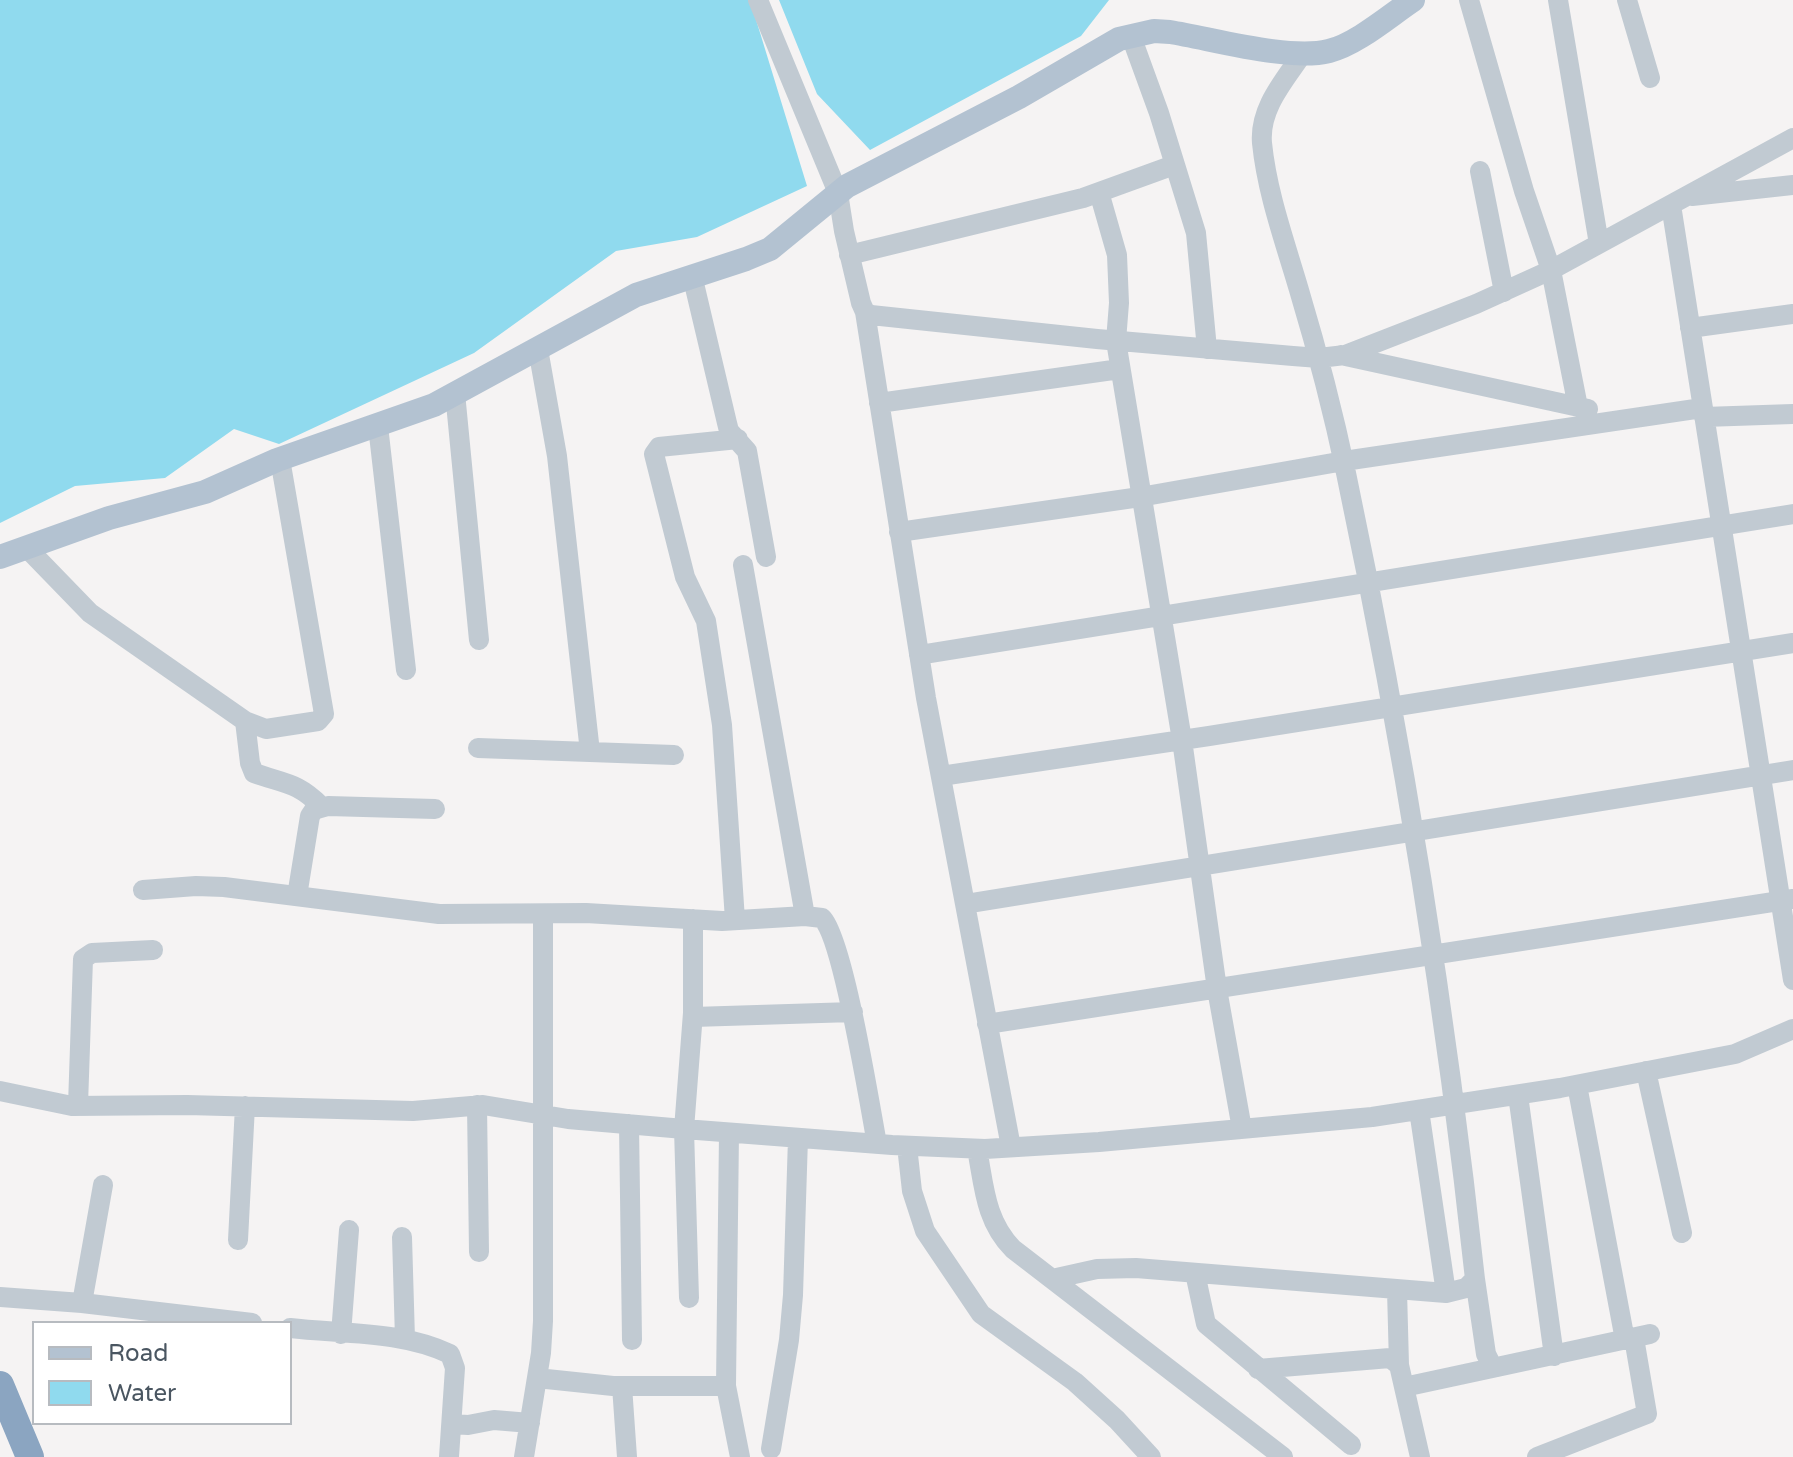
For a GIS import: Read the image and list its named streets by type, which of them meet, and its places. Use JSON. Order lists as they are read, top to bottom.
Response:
{
  "legend": ["Road", "Water"]
}
